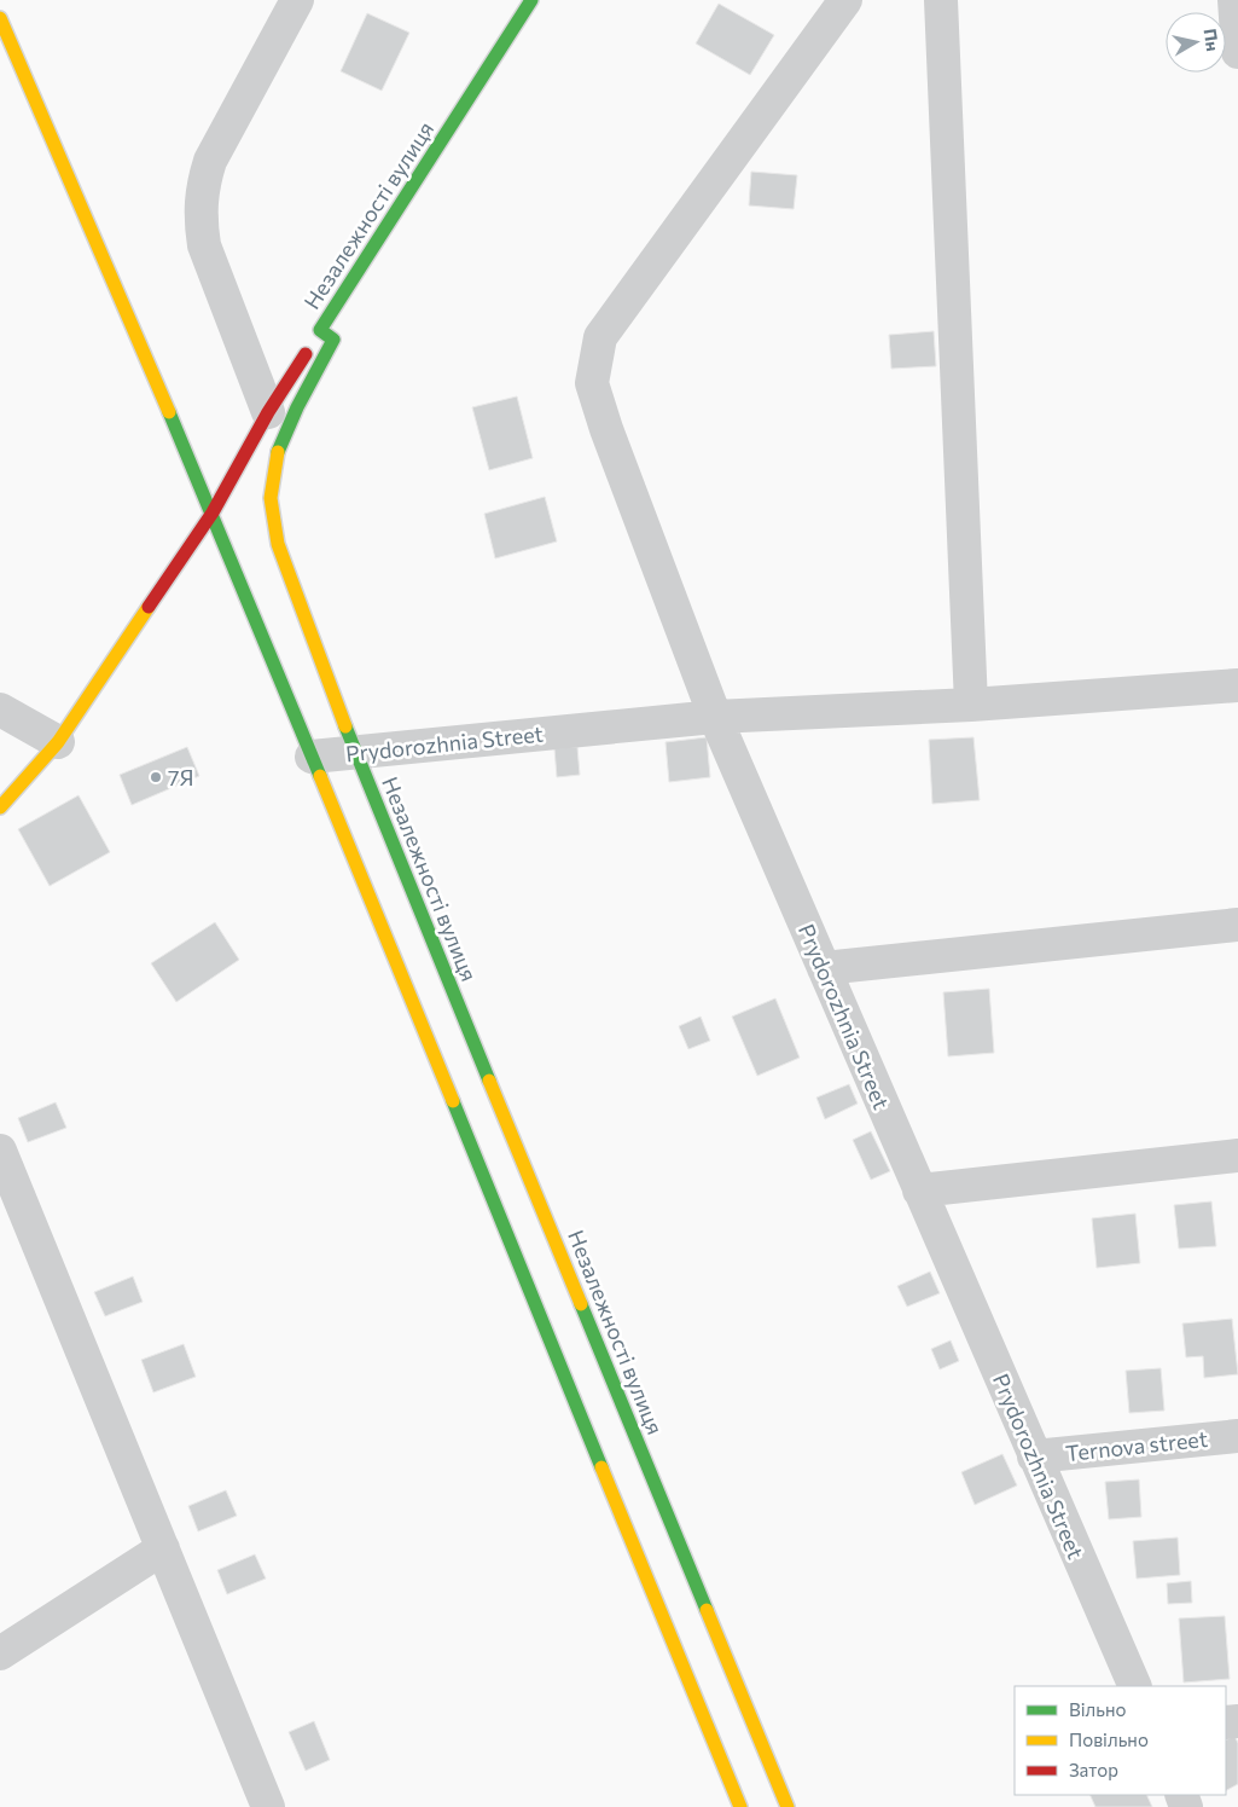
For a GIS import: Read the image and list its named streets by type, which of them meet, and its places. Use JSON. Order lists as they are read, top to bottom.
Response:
{
  "streets": {
    "street": ["Незалежності вулиця", "Prydorozhnia Street", "Ternova street"]
  },
  "crossings": [
    ["Незалежності вулиця", "Prydorozhnia Street"],
    ["Prydorozhnia Street", "Ternova street"]
  ],
  "places": ["7Я"],
  "legend": ["Вільно", "Повільно", "Затор"],
  "north": "right"
}
